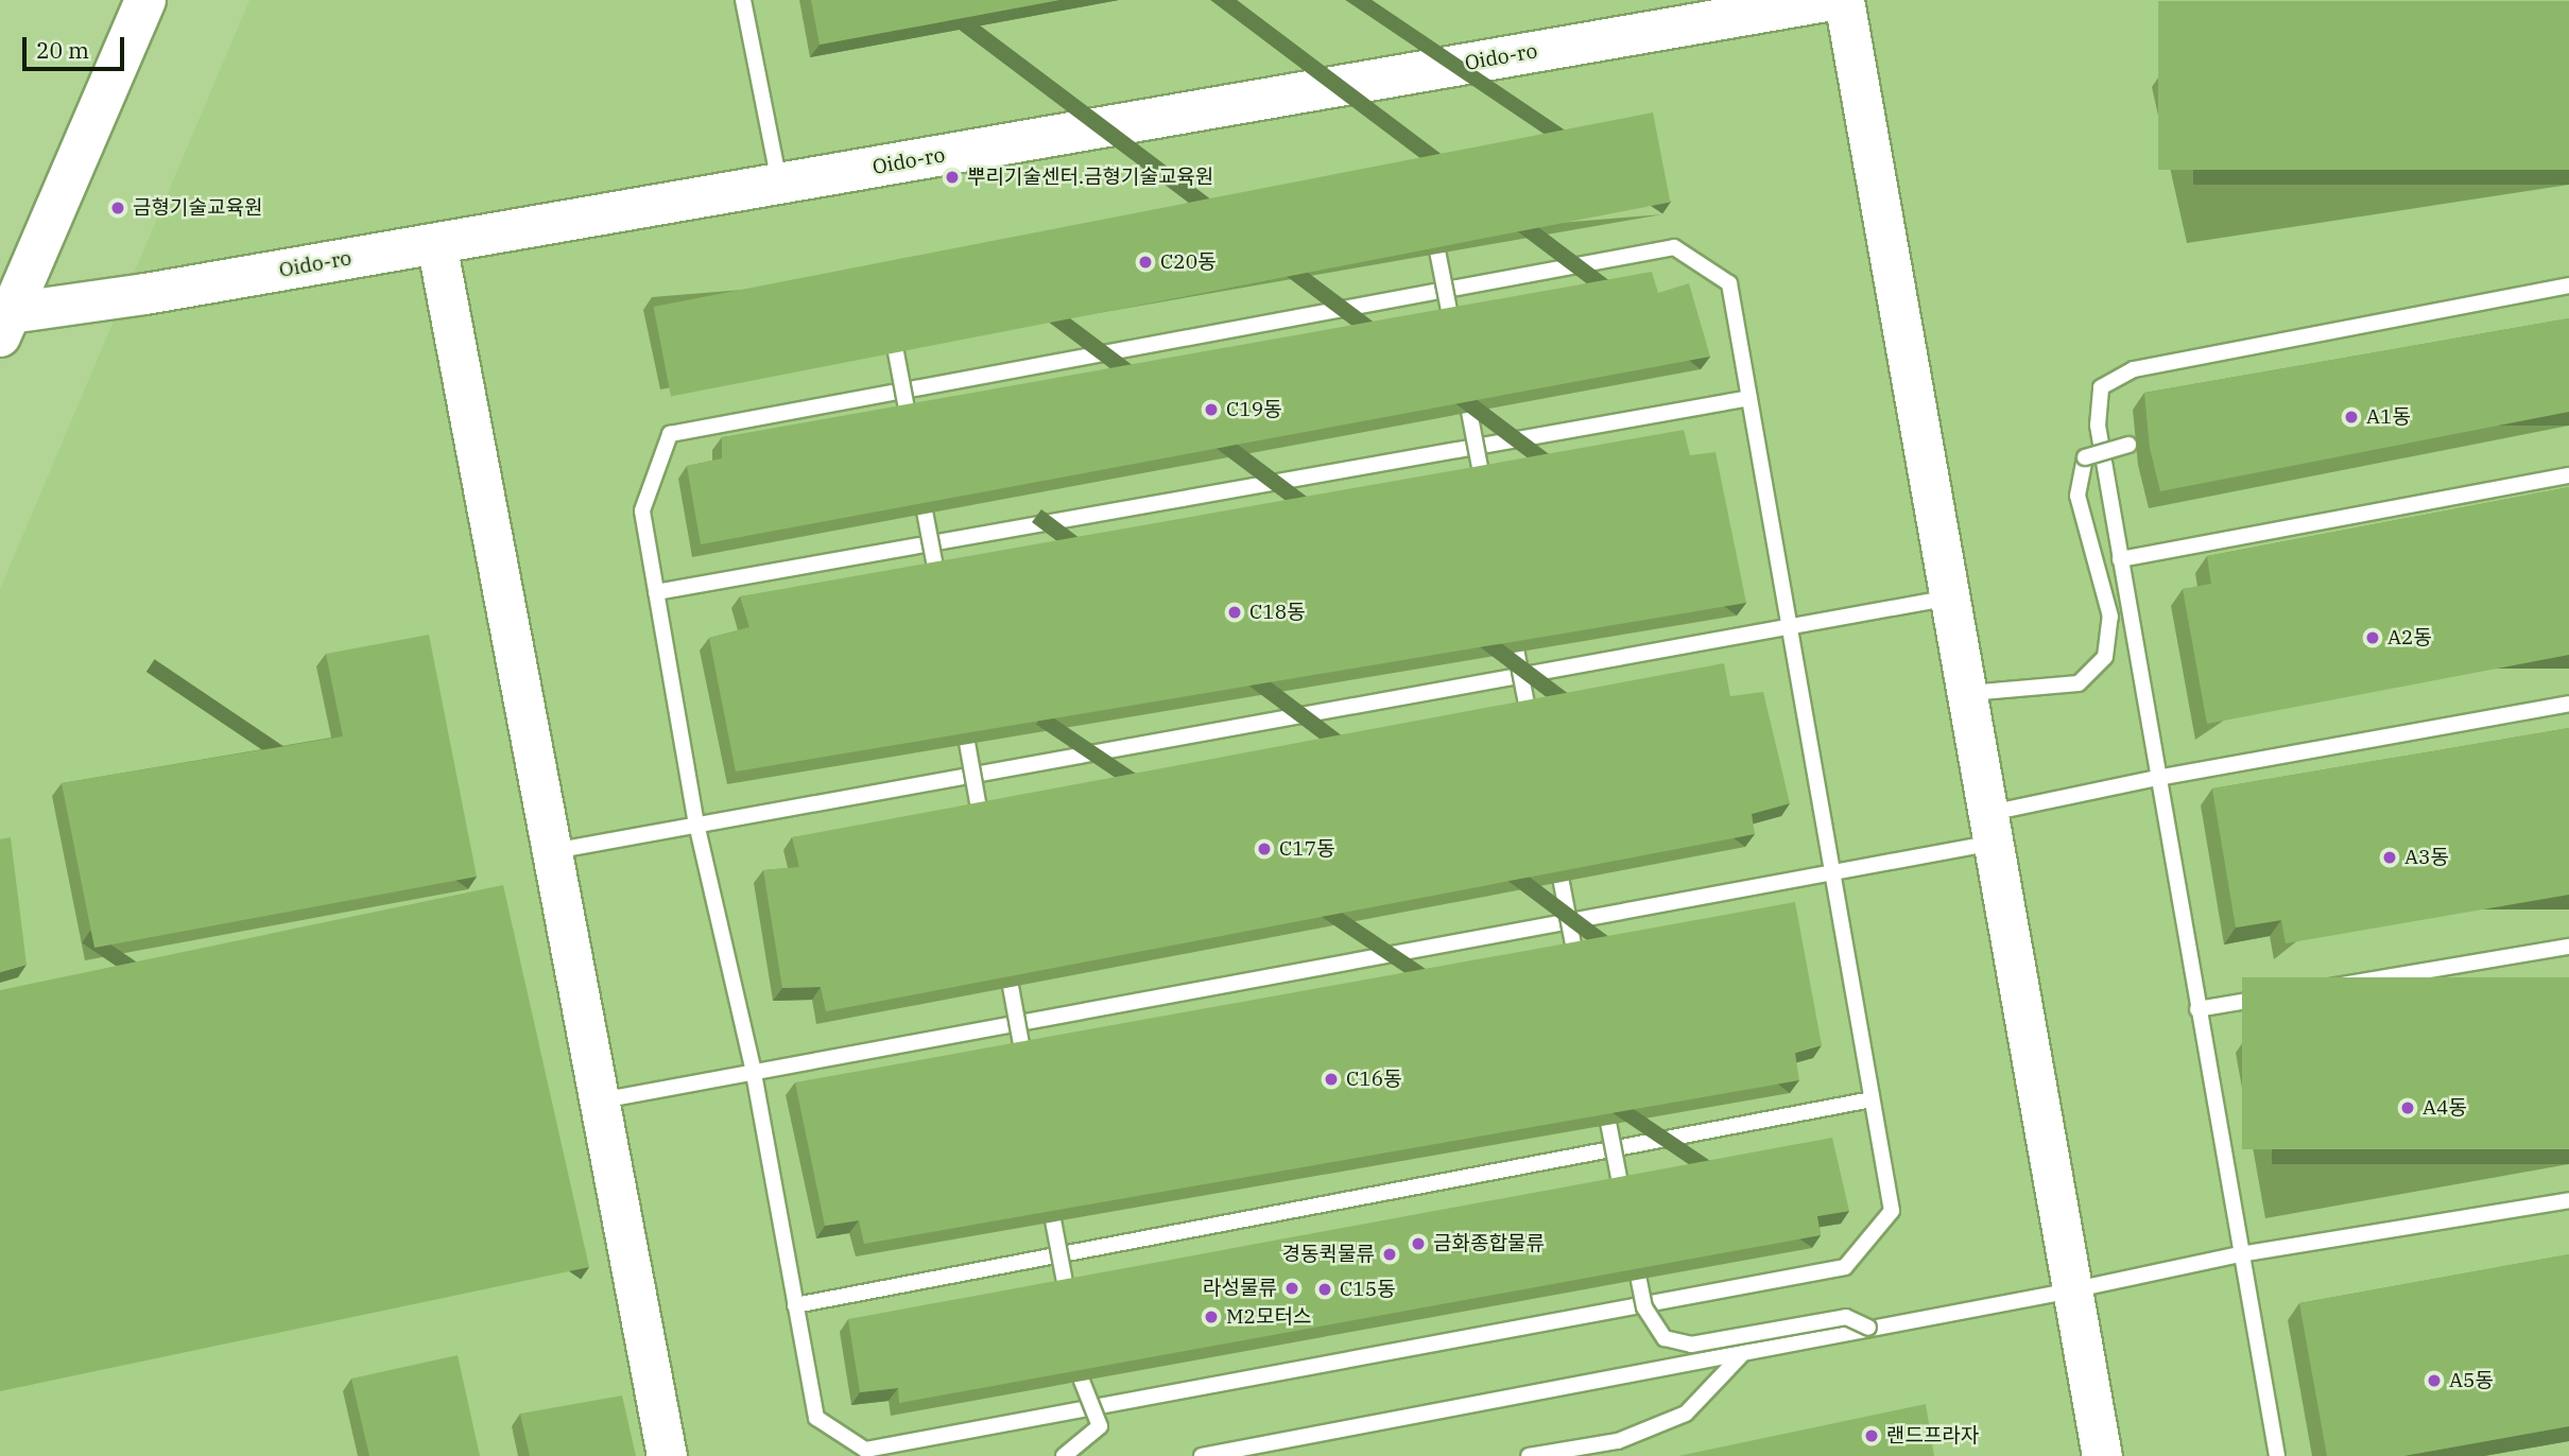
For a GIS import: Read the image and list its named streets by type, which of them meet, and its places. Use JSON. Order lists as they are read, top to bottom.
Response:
{
  "streets": {
    "main road": ["Oido-ro"]
  },
  "places": [
    "뿌리기술센터.금형기술교육원",
    "금형기술교육원",
    "C20동",
    "C19동",
    "A1동",
    "C18동",
    "A2동",
    "C17동",
    "A3동",
    "C16동",
    "A4동",
    "금화종합물류",
    "경동퀵물류",
    "라성물류",
    "C15동",
    "M2모터스",
    "A5동",
    "랜드프라자"
  ],
  "scale_bar": "20 m"
}
